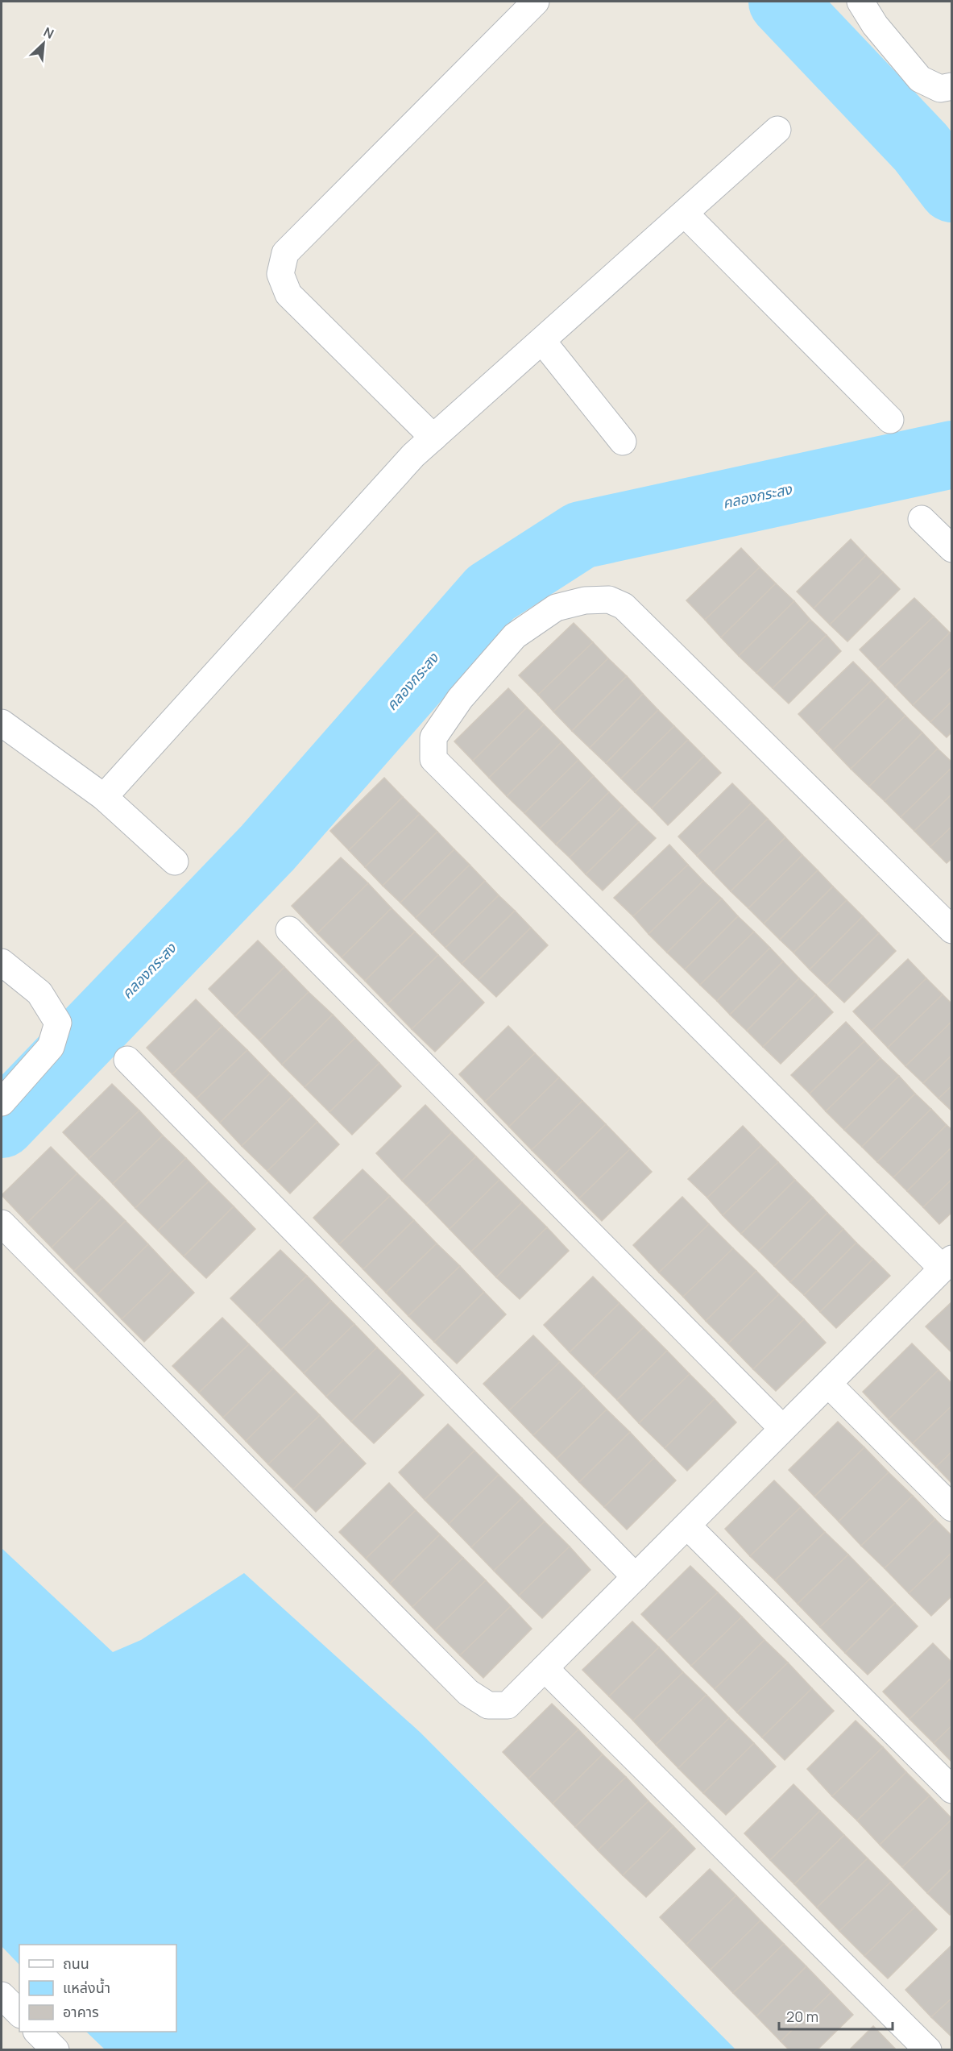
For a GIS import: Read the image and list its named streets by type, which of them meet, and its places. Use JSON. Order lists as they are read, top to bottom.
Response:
{
  "water": ["คลองกระสง"],
  "legend": ["ถนน", "แหล่งน้ำ", "อาคาร"],
  "scale_bar": "20 m",
  "north": "top right"
}
